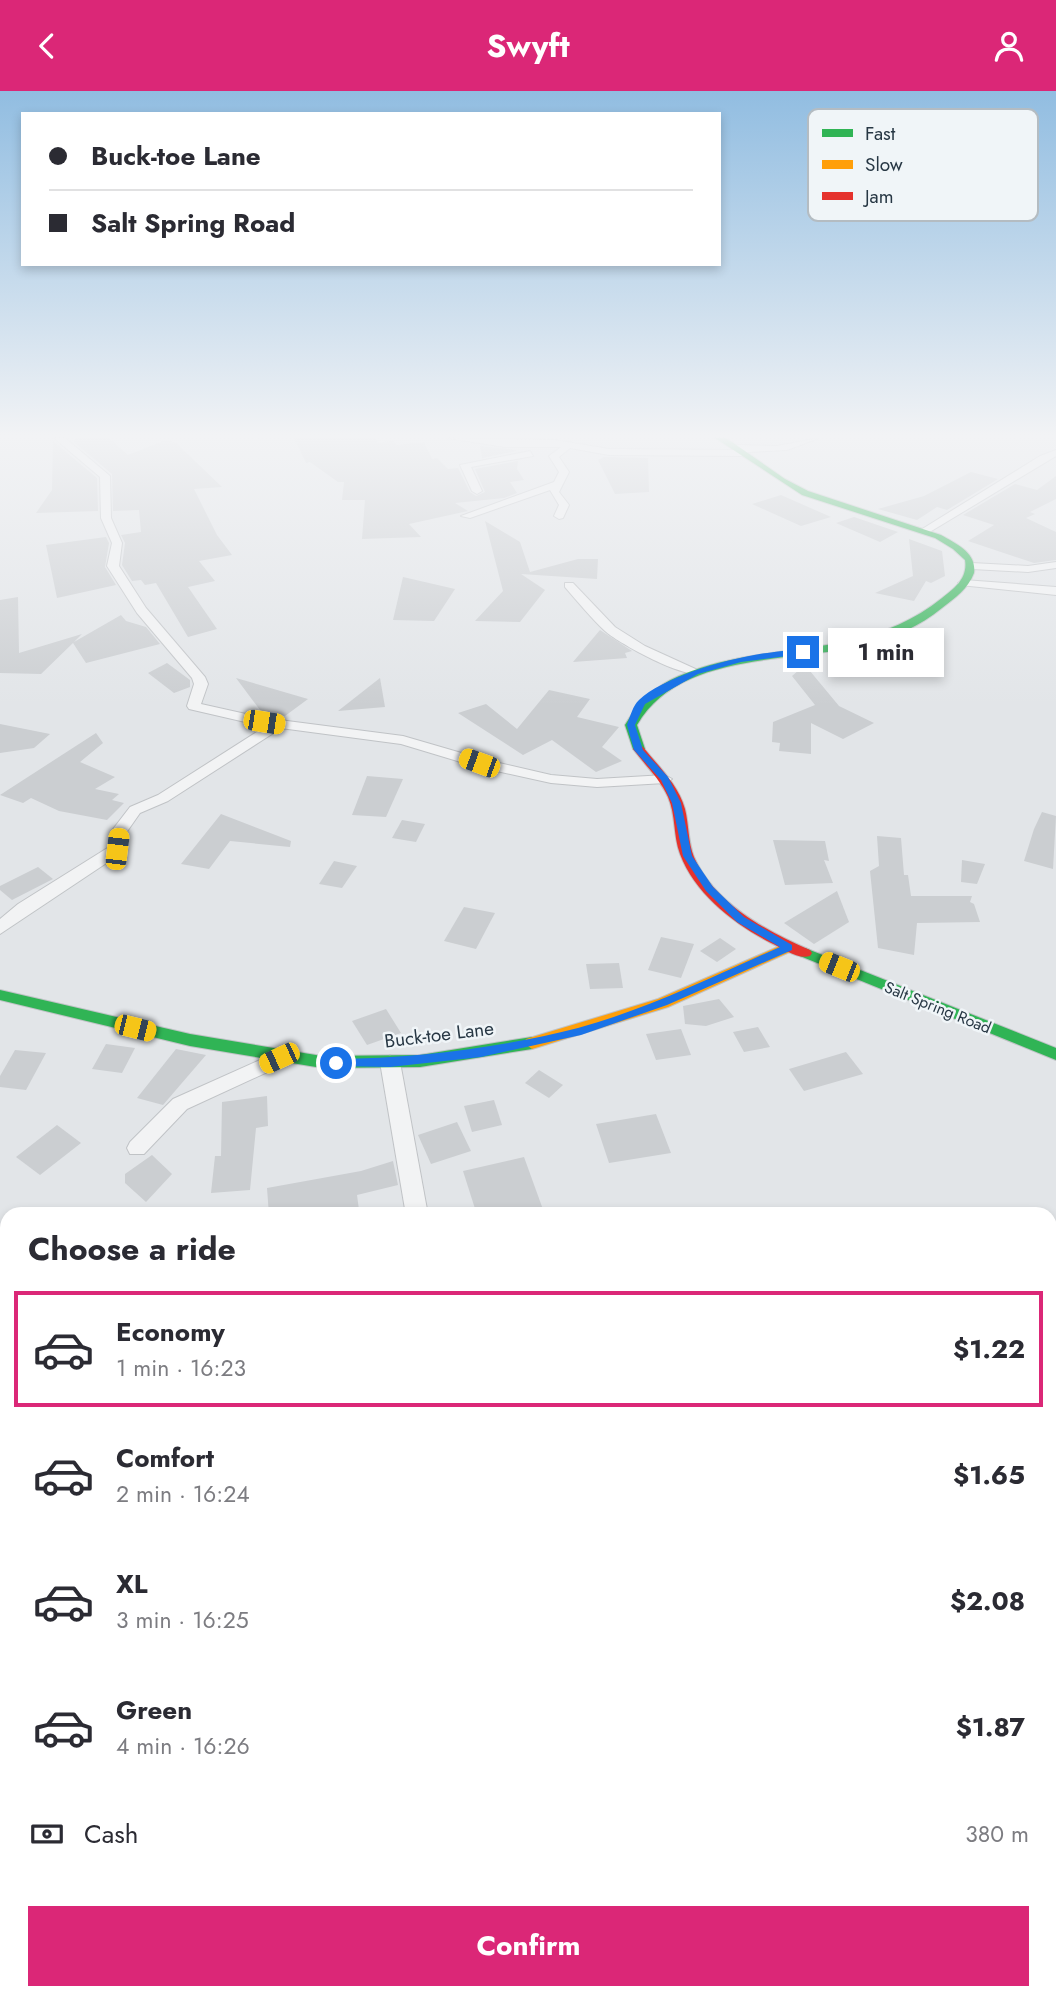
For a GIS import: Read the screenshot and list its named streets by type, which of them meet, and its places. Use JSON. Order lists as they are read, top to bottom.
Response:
{
  "streets": {
    "street": ["Salt Spring Road", "Buck-toe Lane"]
  },
  "crossings": [
    ["Salt Spring Road", "Buck-toe Lane"]
  ],
  "legend": ["Fast", "Slow", "Jam"],
  "page": {
    "header": "Swyft",
    "banner": ["Buck-toe Lane", "Salt Spring Road"],
    "bubble": "1 min",
    "heading": "Choose a ride",
    "list": [
      {
        "name": "Economy",
        "note": "1 min · 16:23",
        "value": "$1.22"
      },
      {
        "name": "Comfort",
        "note": "2 min · 16:24",
        "value": "$1.65"
      },
      {
        "name": "XL",
        "note": "3 min · 16:25",
        "value": "$2.08"
      },
      {
        "name": "Green",
        "note": "4 min · 16:26",
        "value": "$1.87"
      }
    ],
    "pay": ["Cash", "380 m"],
    "buttons": "Confirm"
  }
}
